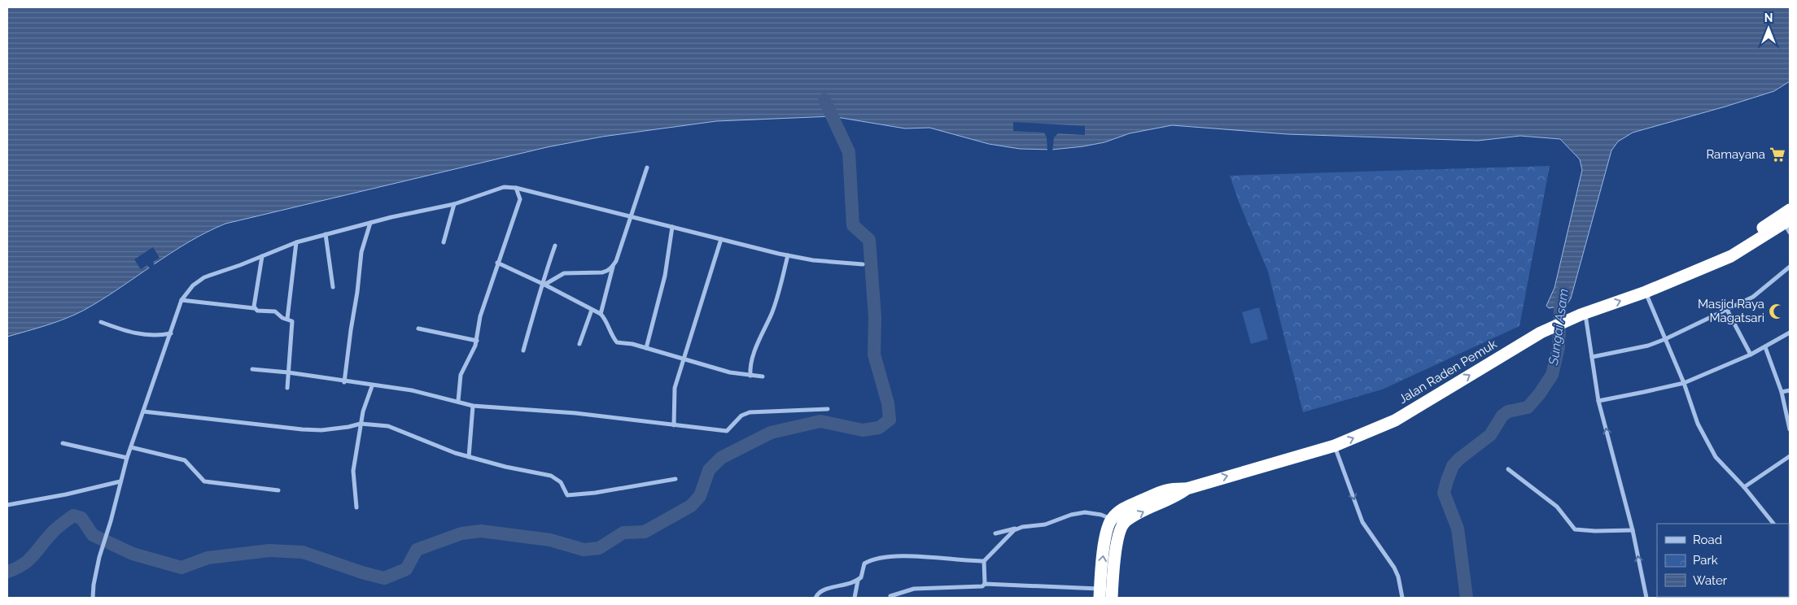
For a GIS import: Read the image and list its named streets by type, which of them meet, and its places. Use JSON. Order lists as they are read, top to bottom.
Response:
{
  "streets": {
    "highway": ["Jalan Raden Pemuk"]
  },
  "one_way": ["Jalan Raden Pemuk"],
  "water": ["Sungai Asam"],
  "places": {
    "supermarket": ["Ramayana"],
    "mosque": ["Masjid Raya Magatsari"]
  },
  "legend": ["Road", "Park", "Water"],
  "north": "top"
}
